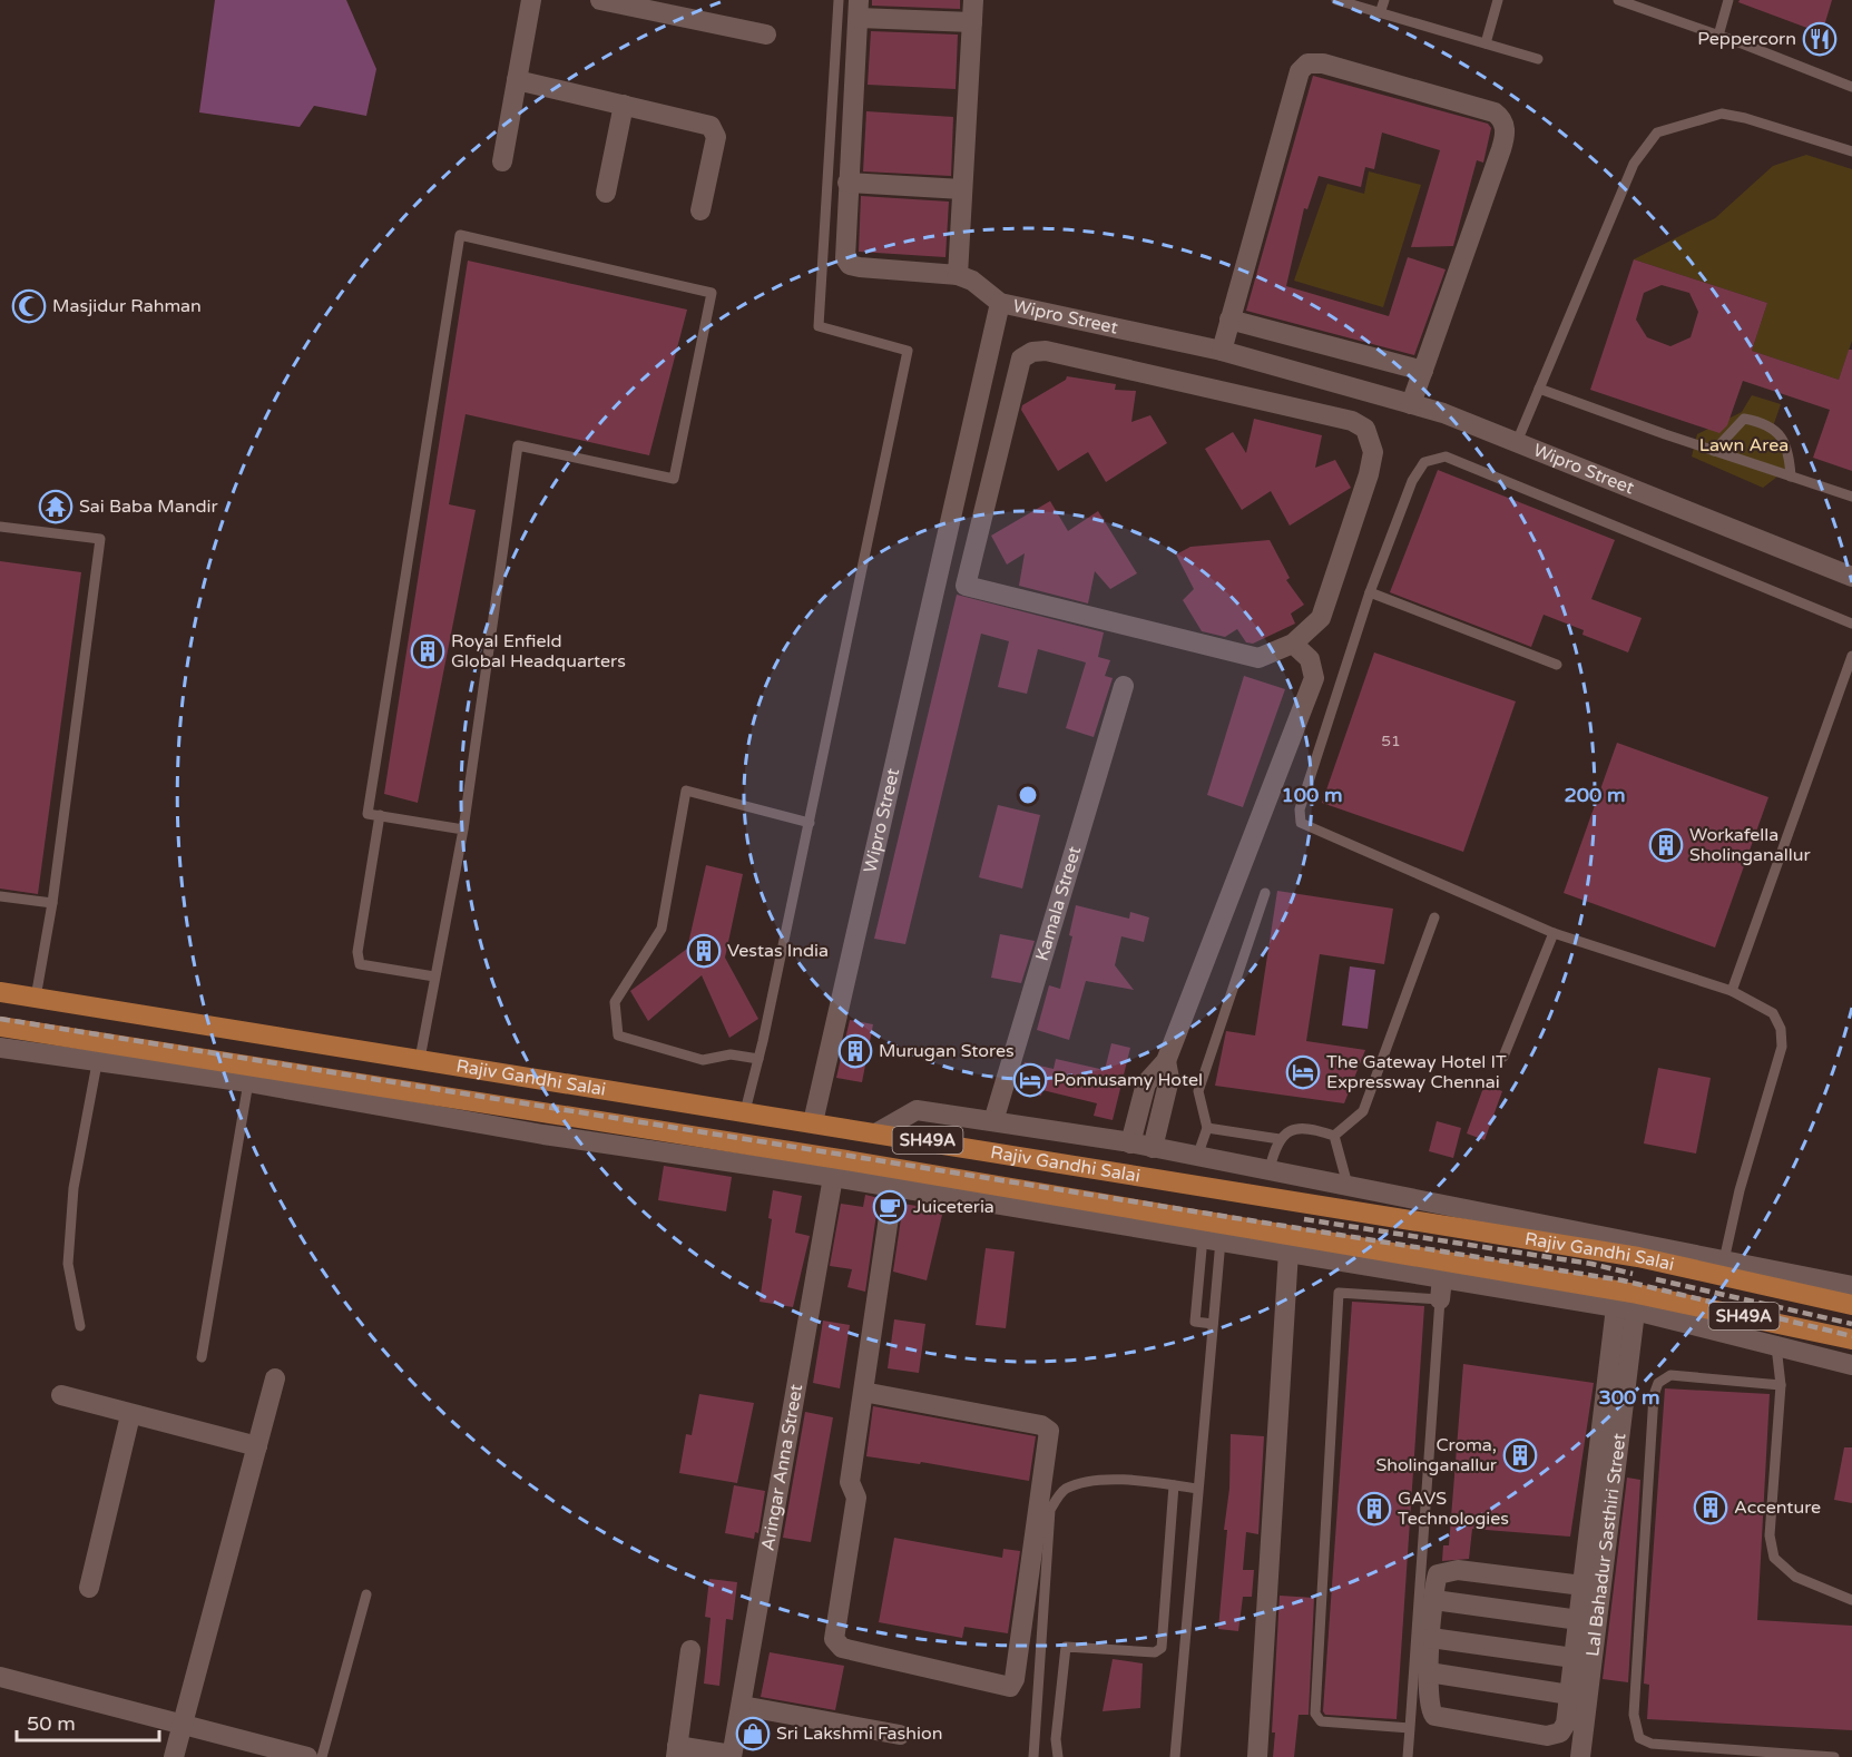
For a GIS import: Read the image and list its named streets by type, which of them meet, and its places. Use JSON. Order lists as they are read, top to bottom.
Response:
{
  "streets": {
    "main road": ["Rajiv Gandhi Salai", "SH49A"],
    "street": [
      "Wipro Street",
      "Kamala Street",
      "Aringar Anna Street",
      "Lal Bahadur Sasthiri Street"
    ]
  },
  "crossings": [
    ["Wipro Street", "Rajiv Gandhi Salai"],
    ["Rajiv Gandhi Salai", "Lal Bahadur Sasthiri Street"]
  ],
  "parks": ["Lawn Area"],
  "places": {
    "restaurant": ["Peppercorn"],
    "mosque": ["Masjidur Rahman"],
    "temple": ["Sai Baba Mandir"],
    "building": [
      "Royal Enfield Global Headquarters",
      "Workafella Sholinganallur",
      "Vestas India",
      "Murugan Stores",
      "Croma, Sholinganallur",
      "Accenture",
      "GAVS Technologies"
    ],
    "hotel": ["The Gateway Hotel IT Expressway Chennai", "Ponnusamy Hotel"],
    "cafe": ["Juiceteria"],
    "shop": ["Sri Lakshmi Fashion"]
  },
  "house_numbers": ["51"],
  "scale_bar": "50 m",
  "rings": ["100 m", "200 m", "300 m"]
}
